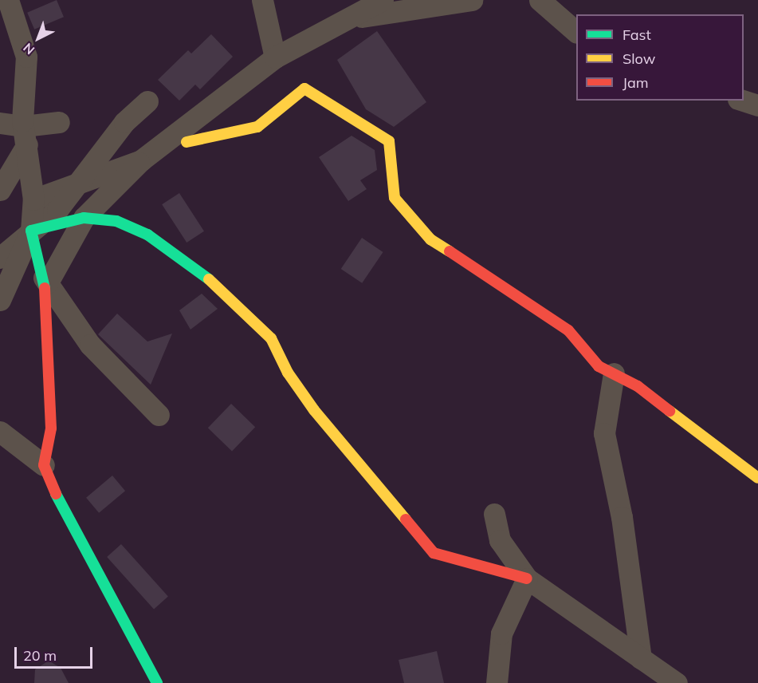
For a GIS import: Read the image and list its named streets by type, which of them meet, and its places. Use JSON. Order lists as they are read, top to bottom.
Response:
{
  "legend": ["Fast", "Slow", "Jam"],
  "scale_bar": "20 m",
  "north": "bottom left"
}
